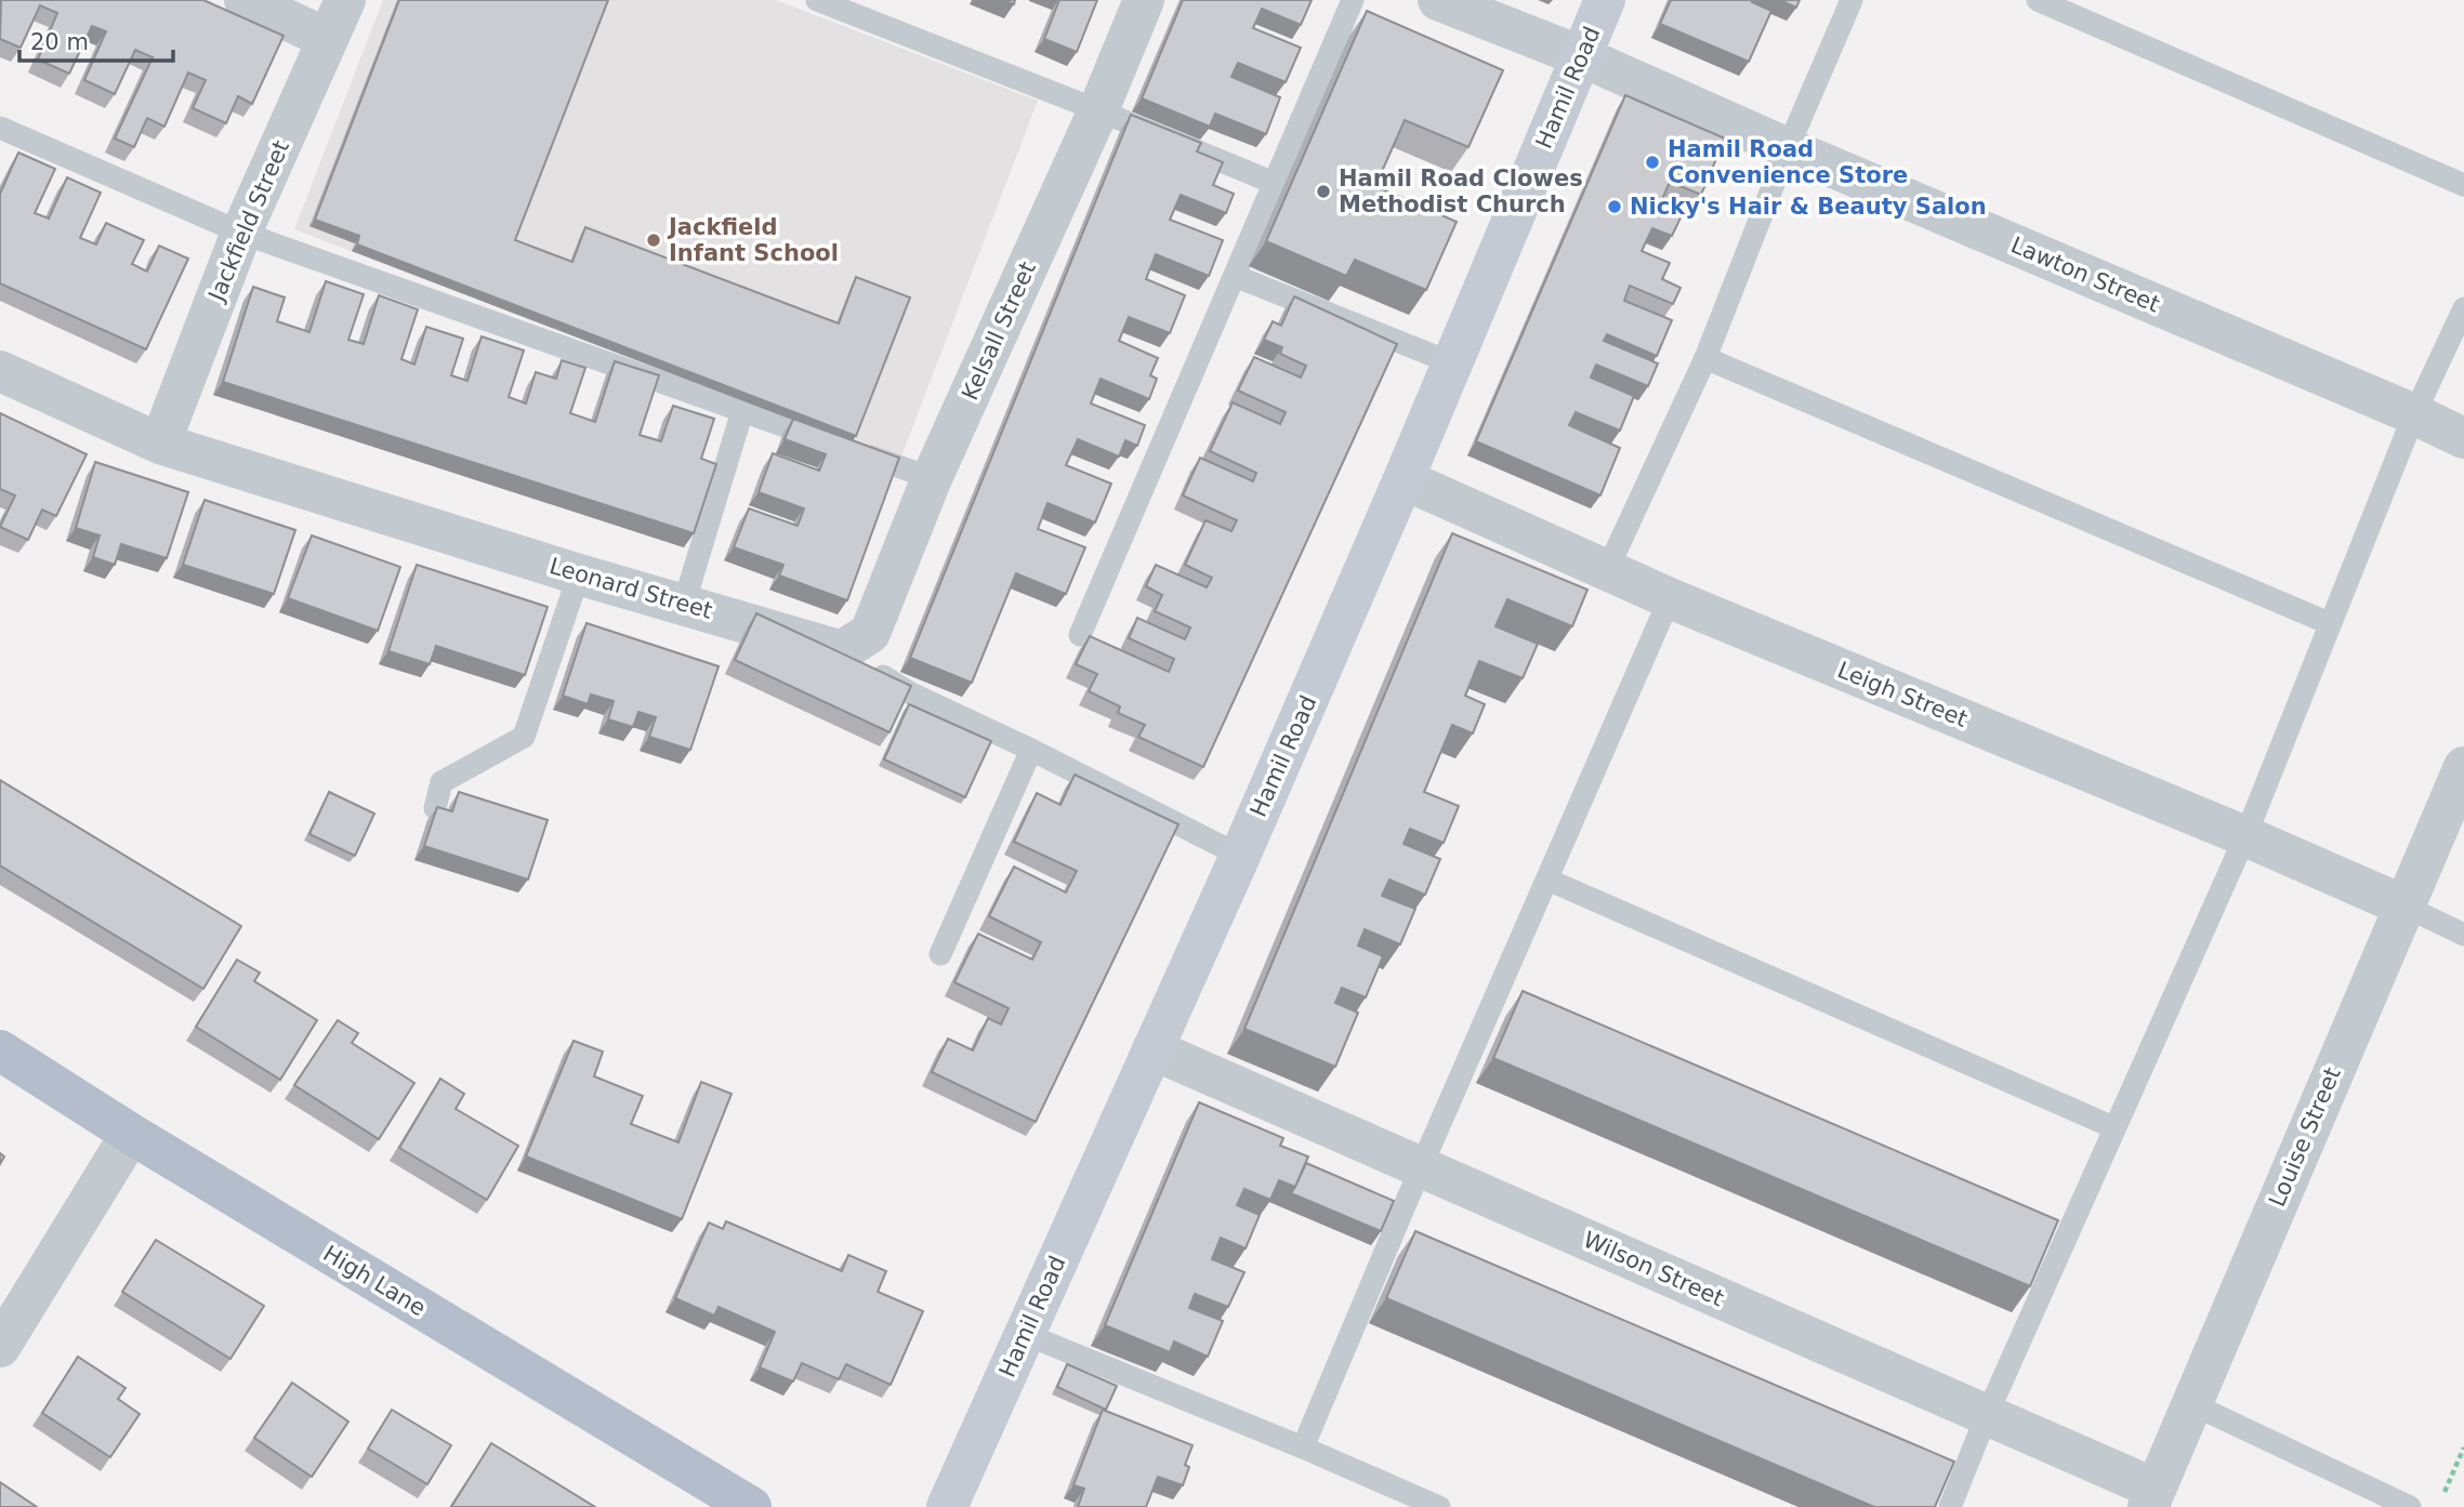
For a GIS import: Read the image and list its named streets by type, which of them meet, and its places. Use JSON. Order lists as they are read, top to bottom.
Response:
{
  "streets": {
    "main road": ["High Lane"],
    "street": [
      "Hamil Road",
      "Jackfield Street",
      "Lawton Street",
      "Kelsall Street",
      "Leonard Street",
      "Leigh Street",
      "Louise Street",
      "Wilson Street"
    ]
  },
  "crossings": [
    ["Hamil Road", "Lawton Street"],
    ["Hamil Road", "Leonard Street"],
    ["Hamil Road", "Leigh Street"],
    ["Hamil Road", "Wilson Street"],
    ["Jackfield Street", "Leonard Street"],
    ["Kelsall Street", "Leonard Street"],
    ["Leigh Street", "Louise Street"],
    ["Louise Street", "Wilson Street"]
  ],
  "places": [
    "Hamil Road Convenience Store",
    "Hamil Road Clowes Methodist Church",
    "Nicky's Hair & Beauty Salon",
    "Jackfield Infant School"
  ],
  "scale_bar": "20 m"
}
